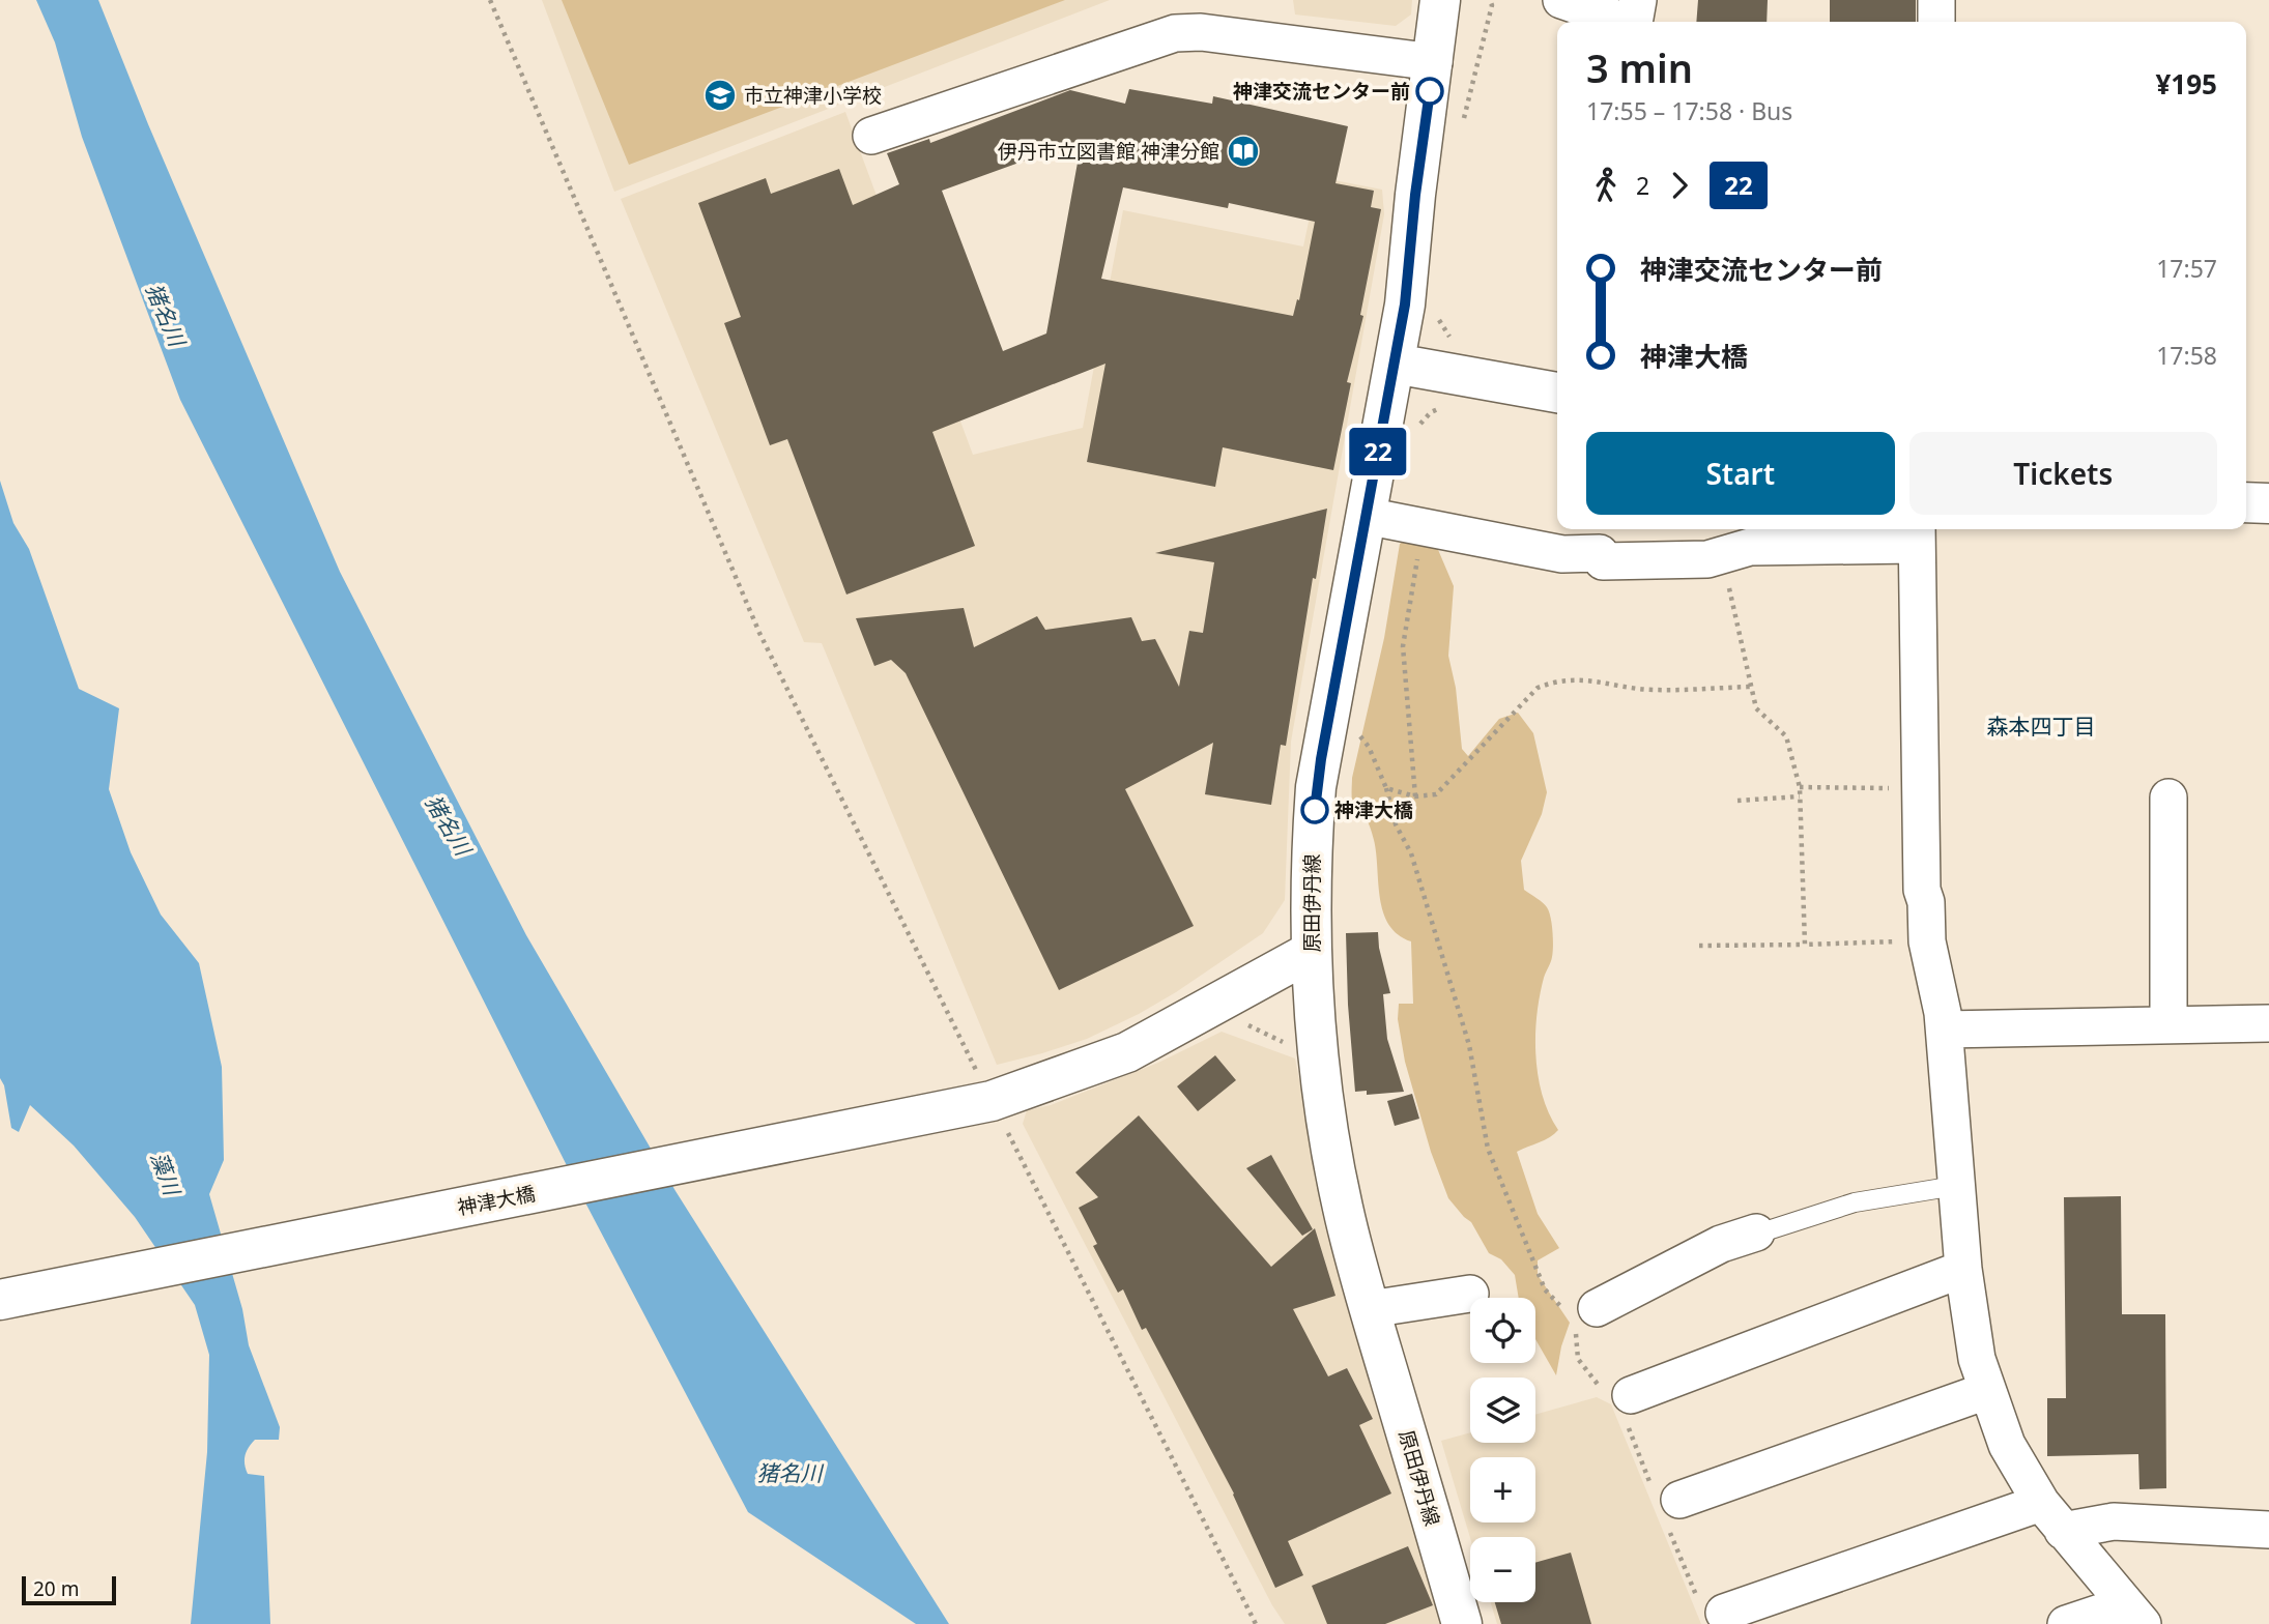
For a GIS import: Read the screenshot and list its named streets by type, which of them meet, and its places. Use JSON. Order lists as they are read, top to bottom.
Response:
{
  "streets": {
    "street": ["原田伊丹線", "神津大橋"]
  },
  "crossings": [
    ["原田伊丹線", "神津大橋"]
  ],
  "districts": ["森本四丁目"],
  "water": ["猪名川", "藻川"],
  "places": {
    "other": ["神津交流センター前", "神津大橋"],
    "school or university": ["市立神津小学校"],
    "library": ["伊丹市立図書館 神津分館"]
  },
  "lines": ["bus line 22"],
  "scale_bar": "20 m",
  "page": {
    "on_map": "22",
    "heading": ["3 min", "17:55 – 17:58 · Bus", "¥195"],
    "legs": ["2", "22"],
    "list": [
      {
        "name": "神津交流センター前",
        "value": "17:57"
      },
      {
        "name": "神津大橋",
        "value": "17:58"
      }
    ],
    "buttons": ["Start", "Tickets"],
    "map_buttons": ["+", "−"],
    "scale": "20 m"
  }
}
